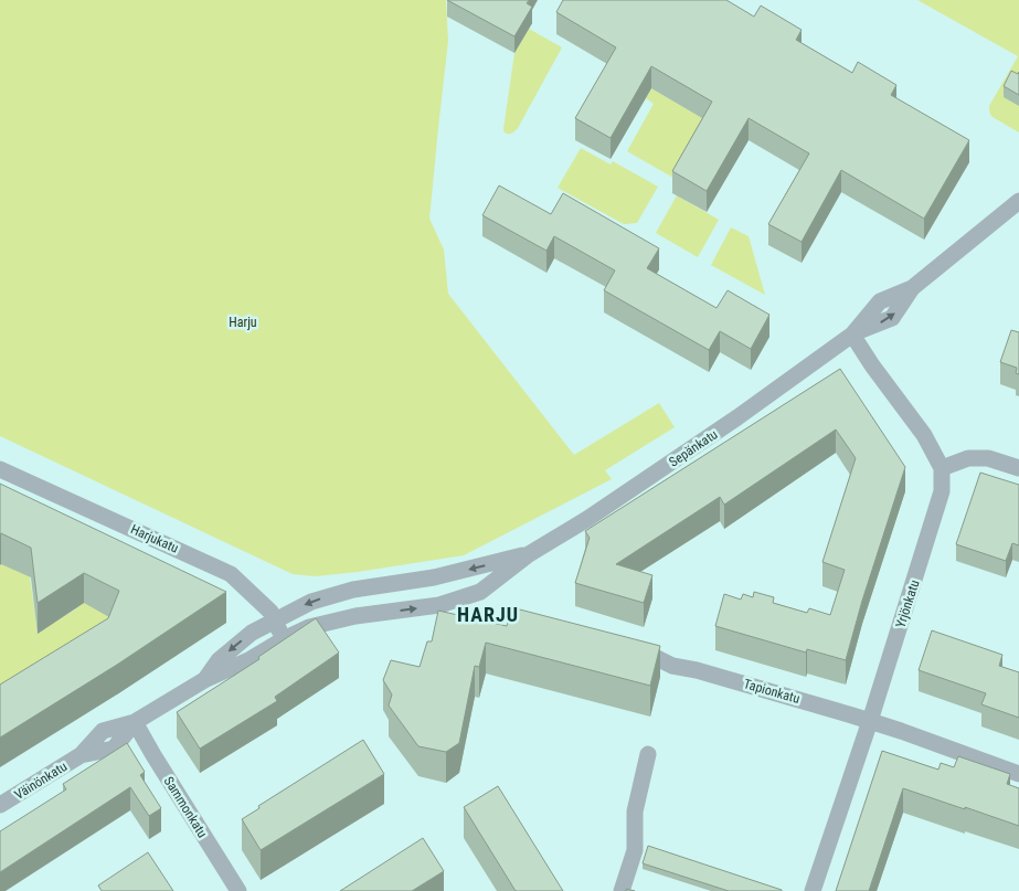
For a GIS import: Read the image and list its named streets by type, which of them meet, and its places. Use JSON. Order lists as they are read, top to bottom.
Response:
{
  "streets": {
    "street": [
      "Sepänkatu",
      "Harjukatu",
      "Yrjönkatu",
      "Tapionkatu",
      "Väinönkatu",
      "Sammonkatu"
    ]
  },
  "crossings": [
    ["Sepänkatu", "Harjukatu"],
    ["Sepänkatu", "Väinönkatu"],
    ["Harjukatu", "Väinönkatu"],
    ["Yrjönkatu", "Tapionkatu"],
    ["Väinönkatu", "Sammonkatu"]
  ],
  "districts": ["HARJU"],
  "parks": ["Harju"]
}
